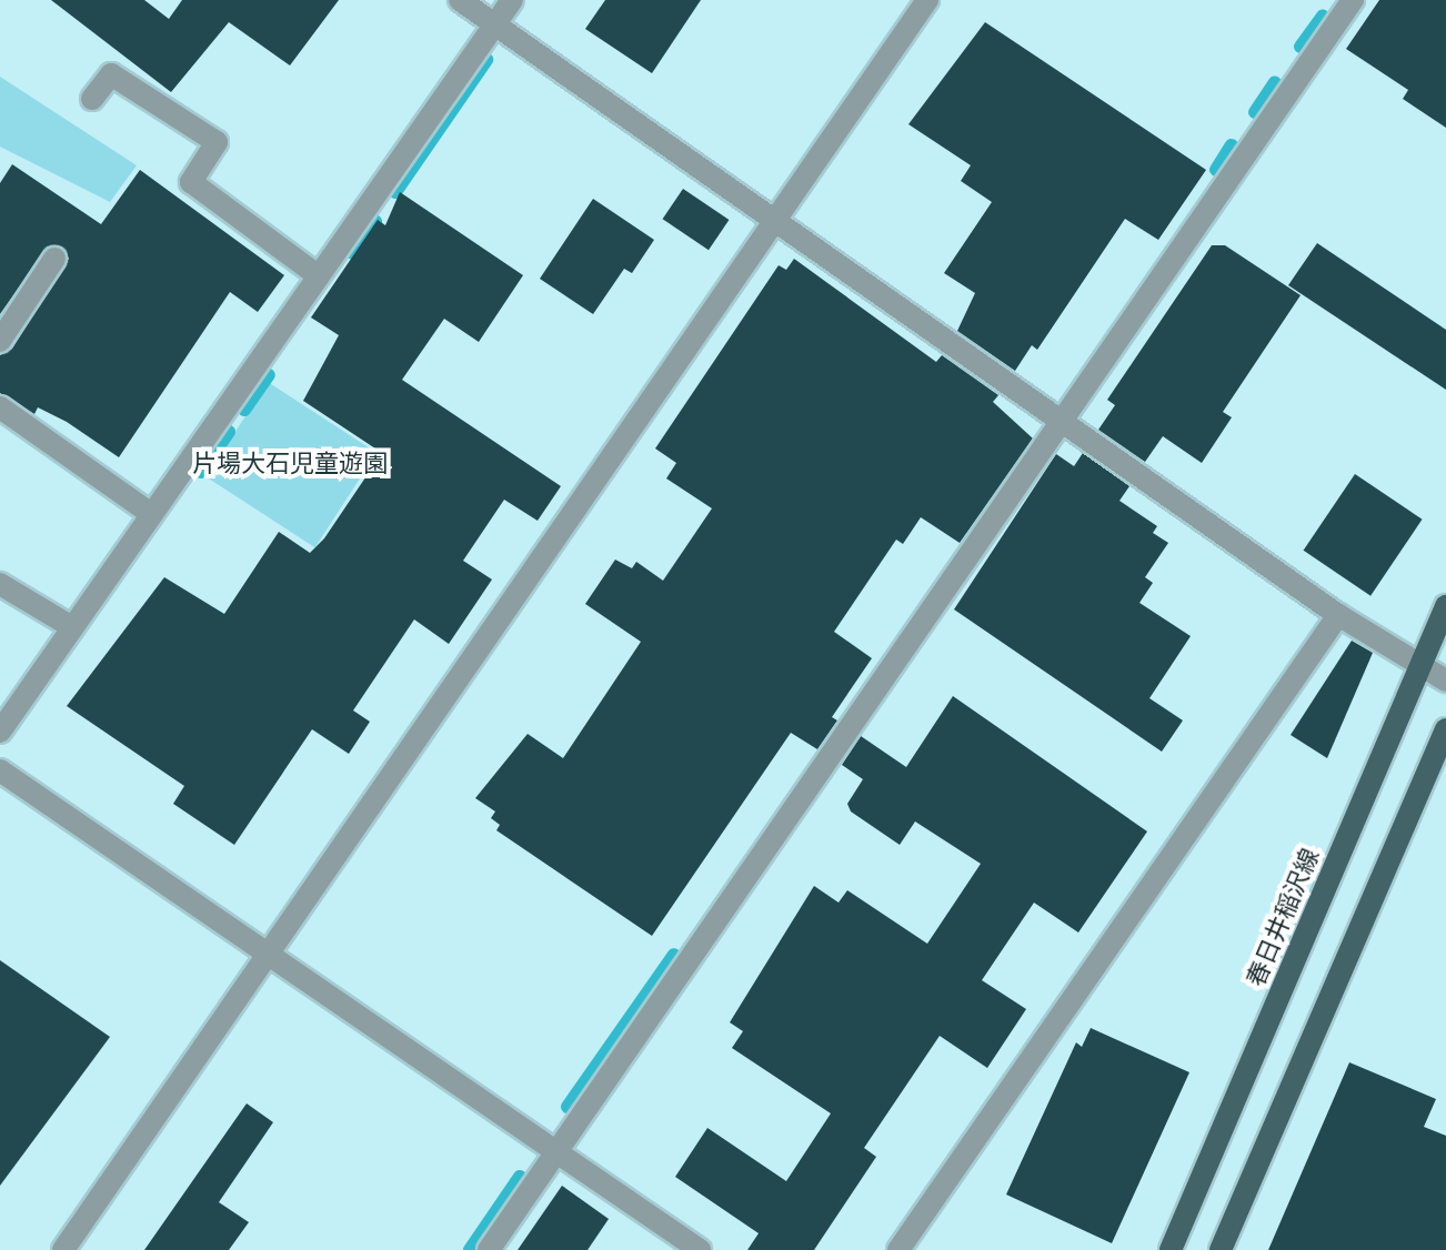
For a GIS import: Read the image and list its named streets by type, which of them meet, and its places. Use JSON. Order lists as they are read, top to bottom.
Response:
{
  "streets": {
    "main road": ["春日井稲沢線"]
  },
  "parks": ["片場大石児童遊園"]
}
